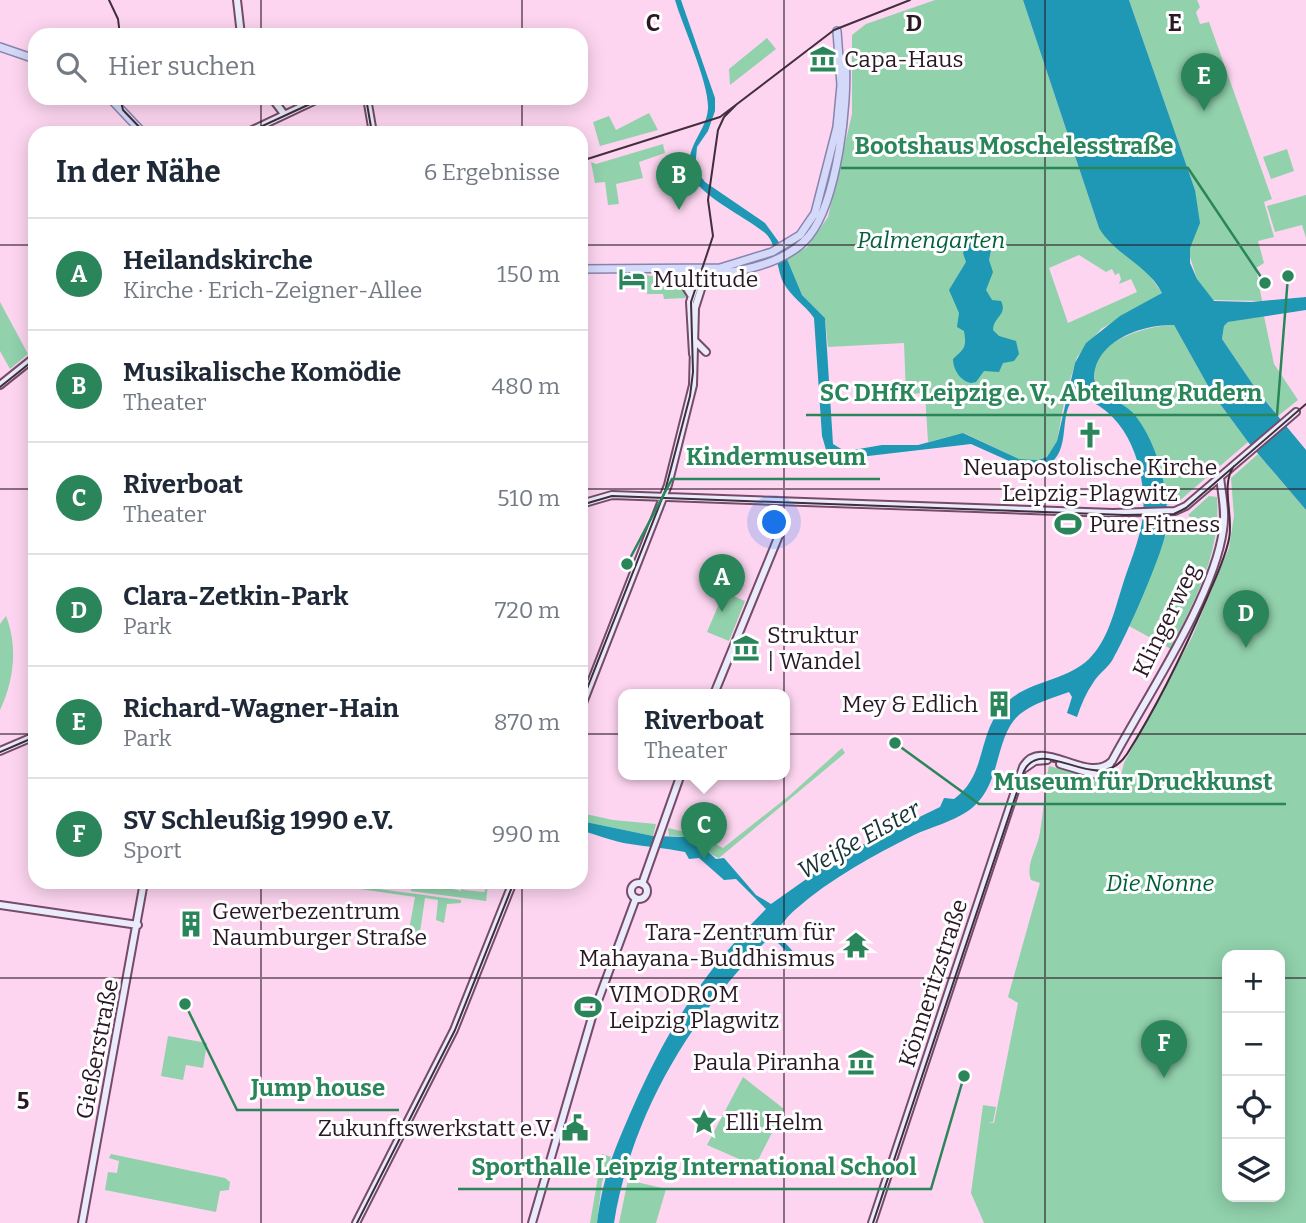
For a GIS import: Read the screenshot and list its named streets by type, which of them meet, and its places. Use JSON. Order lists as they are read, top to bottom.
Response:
{
  "streets": {
    "main road": ["Klingerweg", "Könneritzstraße", "Gießerstraße"]
  },
  "crossings": [
    ["Klingerweg", "Könneritzstraße"]
  ],
  "water": ["Weiße Elster"],
  "parks": ["Palmengarten", "Die Nonne"],
  "places": {
    "museum": ["Capa-Haus", "Struktur | Wandel", "Paula Piranha"],
    "other": [
      "SC DHfK Leipzig e. V., Abteilung Rudern",
      "Bootshaus Moschelesstraße",
      "Kindermuseum",
      "Museum für Druckkunst",
      "Jump house",
      "Sporthalle Leipzig International School"
    ],
    "hotel": ["Multitude"],
    "church": ["Neuapostolische Kirche Leipzig-Plagwitz"],
    "sports": ["Pure Fitness", "VIMODROM Leipzig Plagwitz"],
    "building": ["Mey & Edlich", "Gewerbezentrum Naumburger Straße"],
    "temple": ["Tara-Zentrum für Mahayana-Buddhismus"],
    "place": ["Elli Helm"],
    "public building": ["Zukunftswerkstatt e.V."]
  },
  "page": {
    "search": "Hier suchen",
    "pins": [
      "E",
      "B",
      "A",
      "D",
      "C",
      "F"
    ],
    "heading": ["In der Nähe", "6 Ergebnisse"],
    "list": [
      {
        "mark": "A",
        "name": "Heilandskirche",
        "note": "Kirche · Erich-Zeigner-Allee",
        "value": "150 m"
      },
      {
        "mark": "B",
        "name": "Musikalische Komödie",
        "note": "Theater",
        "value": "480 m"
      },
      {
        "mark": "C",
        "name": "Riverboat",
        "note": "Theater",
        "value": "510 m"
      },
      {
        "mark": "D",
        "name": "Clara-Zetkin-Park",
        "note": "Park",
        "value": "720 m"
      },
      {
        "mark": "E",
        "name": "Richard-Wagner-Hain",
        "note": "Park",
        "value": "870 m"
      },
      {
        "mark": "F",
        "name": "SV Schleußig 1990 e.V.",
        "note": "Sport",
        "value": "990 m"
      }
    ],
    "popup": ["Riverboat", "Theater"],
    "map_buttons": ["+", "−"]
  },
  "grid": {
    "columns": ["C", "D", "E"],
    "rows": ["5"]
  }
}
